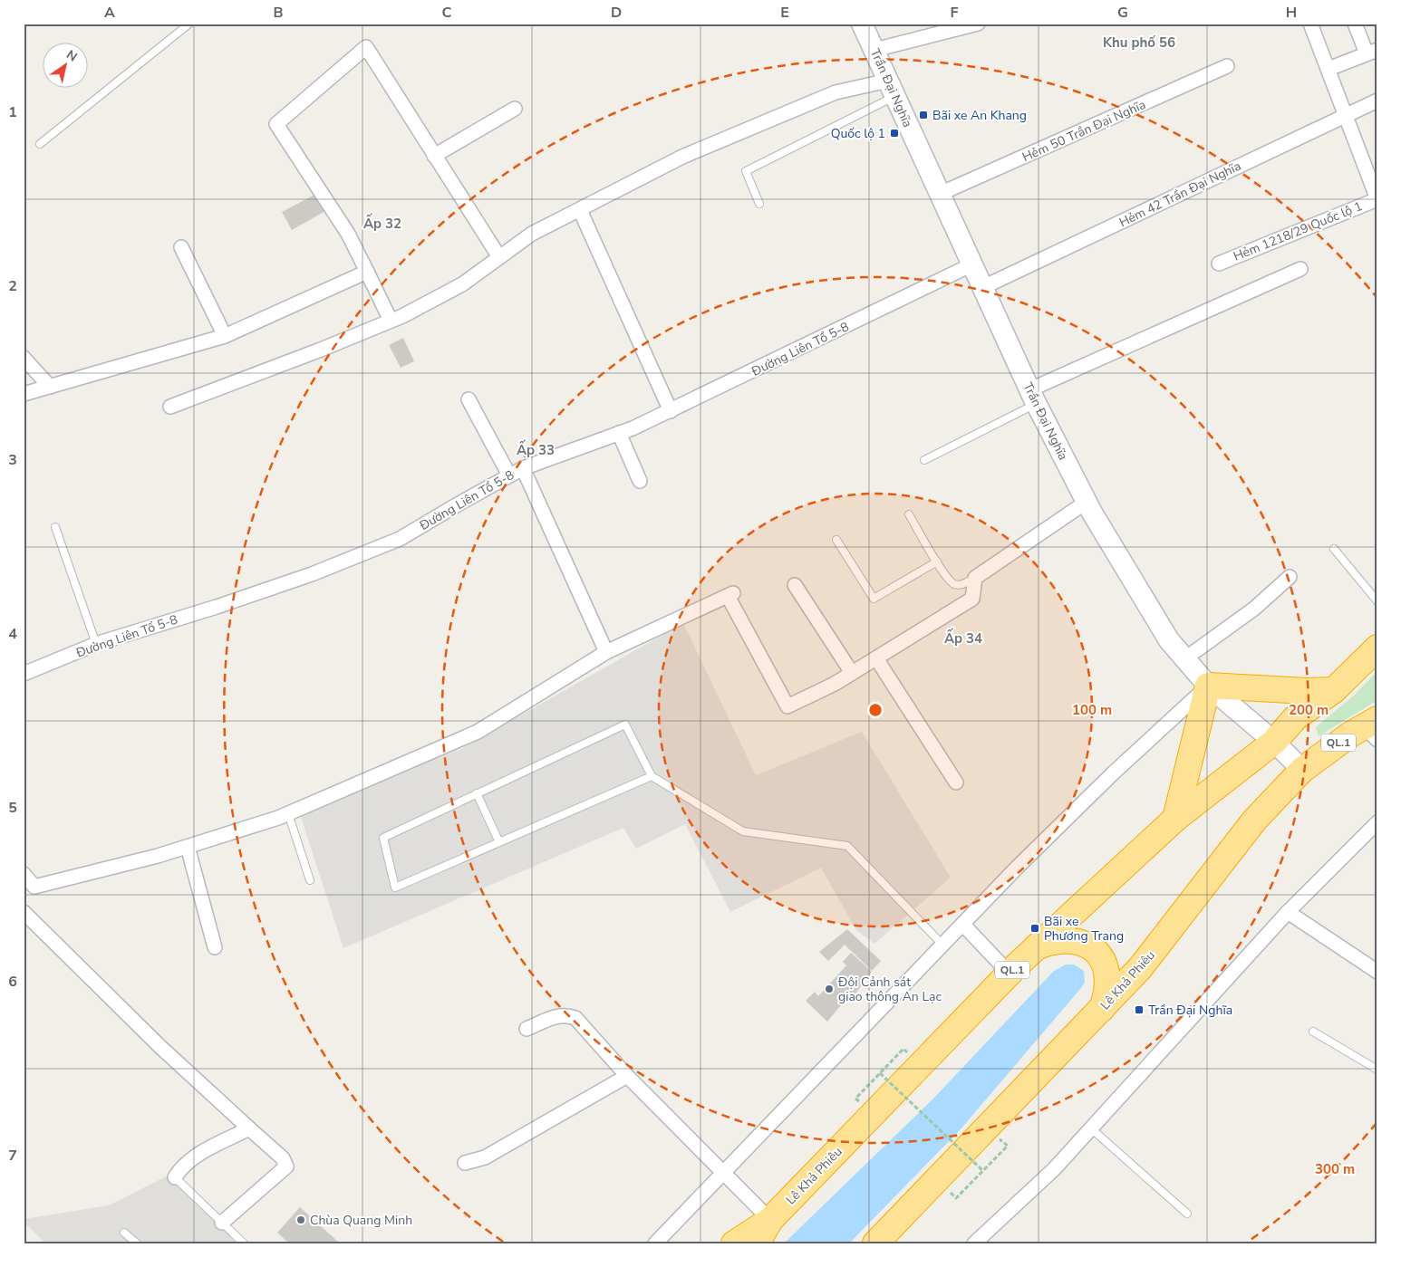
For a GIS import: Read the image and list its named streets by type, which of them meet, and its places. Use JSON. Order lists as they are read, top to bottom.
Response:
{
  "streets": {
    "highway": ["QL.1", "Lê Khả Phiêu"],
    "main road": ["Trần Đại Nghĩa"],
    "street": [
      "Hẻm 50 Trần Đại Nghĩa",
      "Hẻm 42 Trần Đại Nghĩa",
      "Hẻm 1218/29 Quốc lộ 1",
      "Đường Liên Tổ 5-8"
    ]
  },
  "crossings": [
    ["Trần Đại Nghĩa", "Hẻm 50 Trần Đại Nghĩa"],
    ["Trần Đại Nghĩa", "Hẻm 42 Trần Đại Nghĩa"],
    ["Trần Đại Nghĩa", "Đường Liên Tổ 5-8"],
    ["Trần Đại Nghĩa", "Lê Khả Phiêu"]
  ],
  "districts": [
    "Khu phố 56",
    "Ấp 32",
    "Ấp 33",
    "Ấp 34"
  ],
  "places": {
    "transit": [
      "Bãi xe An Khang",
      "Quốc lộ 1",
      "Bãi xe Phương Trang",
      "Trần Đại Nghĩa"
    ],
    "other": ["Đội Cảnh sát giao thông An Lạc", "Chùa Quang Minh"]
  },
  "north": "top right",
  "grid": {
    "columns": [
      "A",
      "B",
      "C",
      "D",
      "E",
      "F",
      "G",
      "H"
    ],
    "rows": [
      "1",
      "2",
      "3",
      "4",
      "5",
      "6",
      "7"
    ]
  },
  "rings": ["100 m", "200 m", "300 m"]
}
